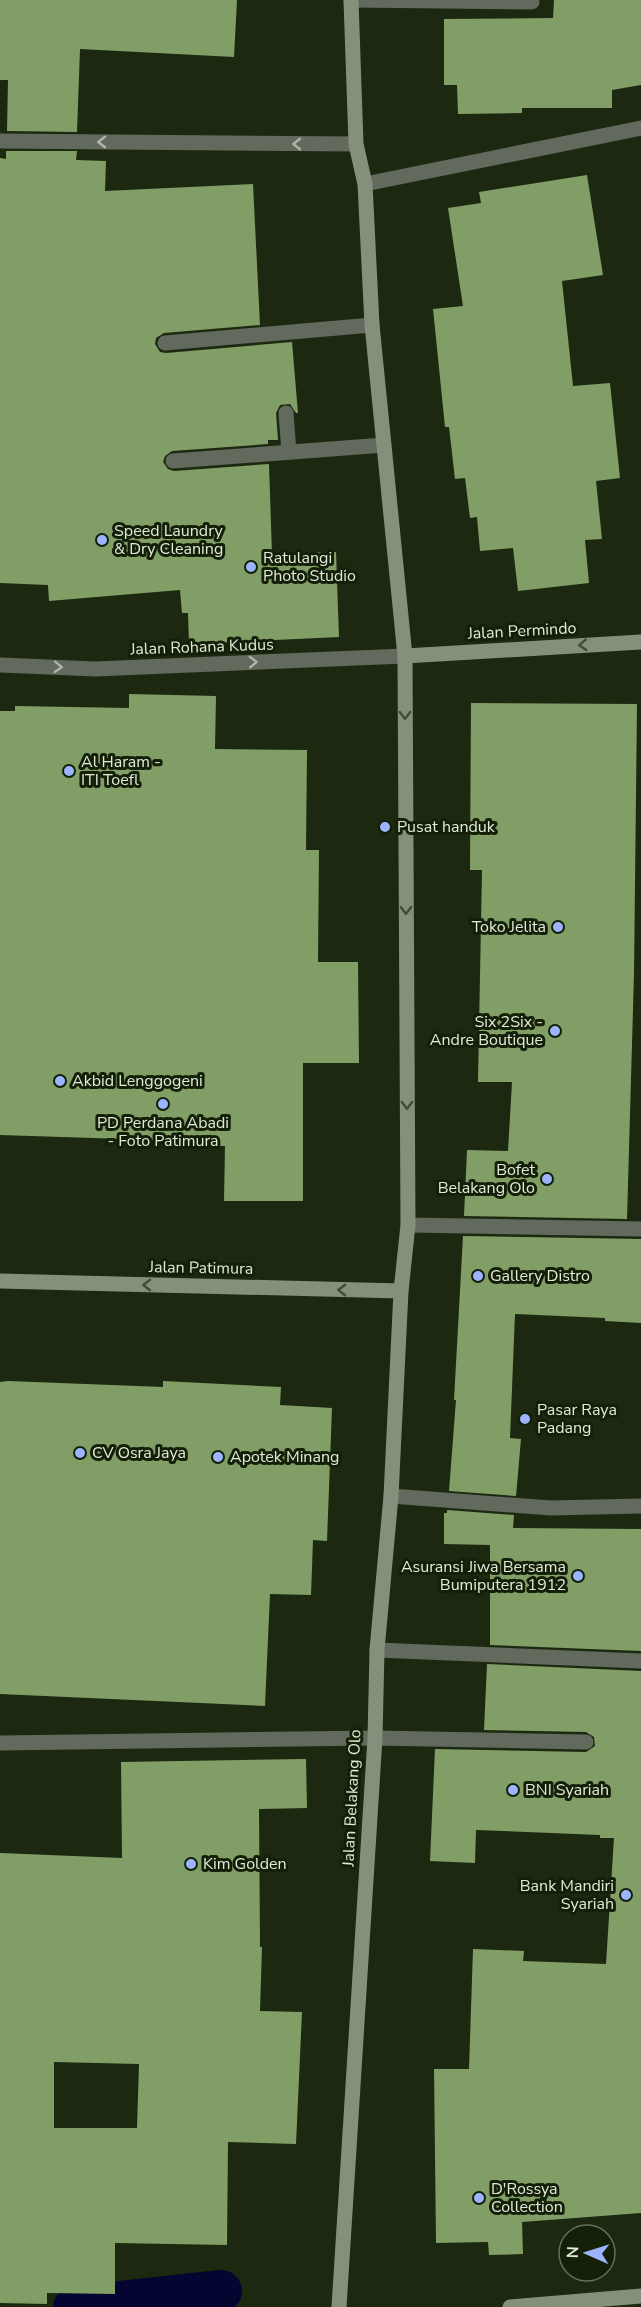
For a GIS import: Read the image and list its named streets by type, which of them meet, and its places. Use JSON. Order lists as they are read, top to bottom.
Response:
{
  "streets": {
    "main road": ["Jalan Permindo", "Jalan Patimura", "Jalan Belakang Olo"],
    "street": ["Jalan Rohana Kudus"]
  },
  "crossings": [
    ["Jalan Permindo", "Jalan Rohana Kudus"],
    ["Jalan Permindo", "Jalan Belakang Olo"],
    ["Jalan Rohana Kudus", "Jalan Belakang Olo"],
    ["Jalan Patimura", "Jalan Belakang Olo"]
  ],
  "one_way": ["Jalan Permindo", "Jalan Rohana Kudus", "Jalan Patimura"],
  "places": [
    "Speed Laundry & Dry Cleaning",
    "Ratulangi Photo Studio",
    "Al Haram - ITI Toefl",
    "Pusat handuk",
    "Toko Jelita",
    "Six 2Six - Andre Boutique",
    "Akbid Lenggogeni",
    "PD Perdana Abadi - Foto Patimura",
    "Bofet Belakang Olo",
    "Gallery Distro",
    "Pasar Raya Padang",
    "CV Osra Jaya",
    "Apotek Minang",
    "Asuransi Jiwa Bersama Bumiputera 1912",
    "BNI Syariah",
    "Kim Golden",
    "Bank Mandiri Syariah",
    "D'Rossya Collection"
  ],
  "north": "left"
}
